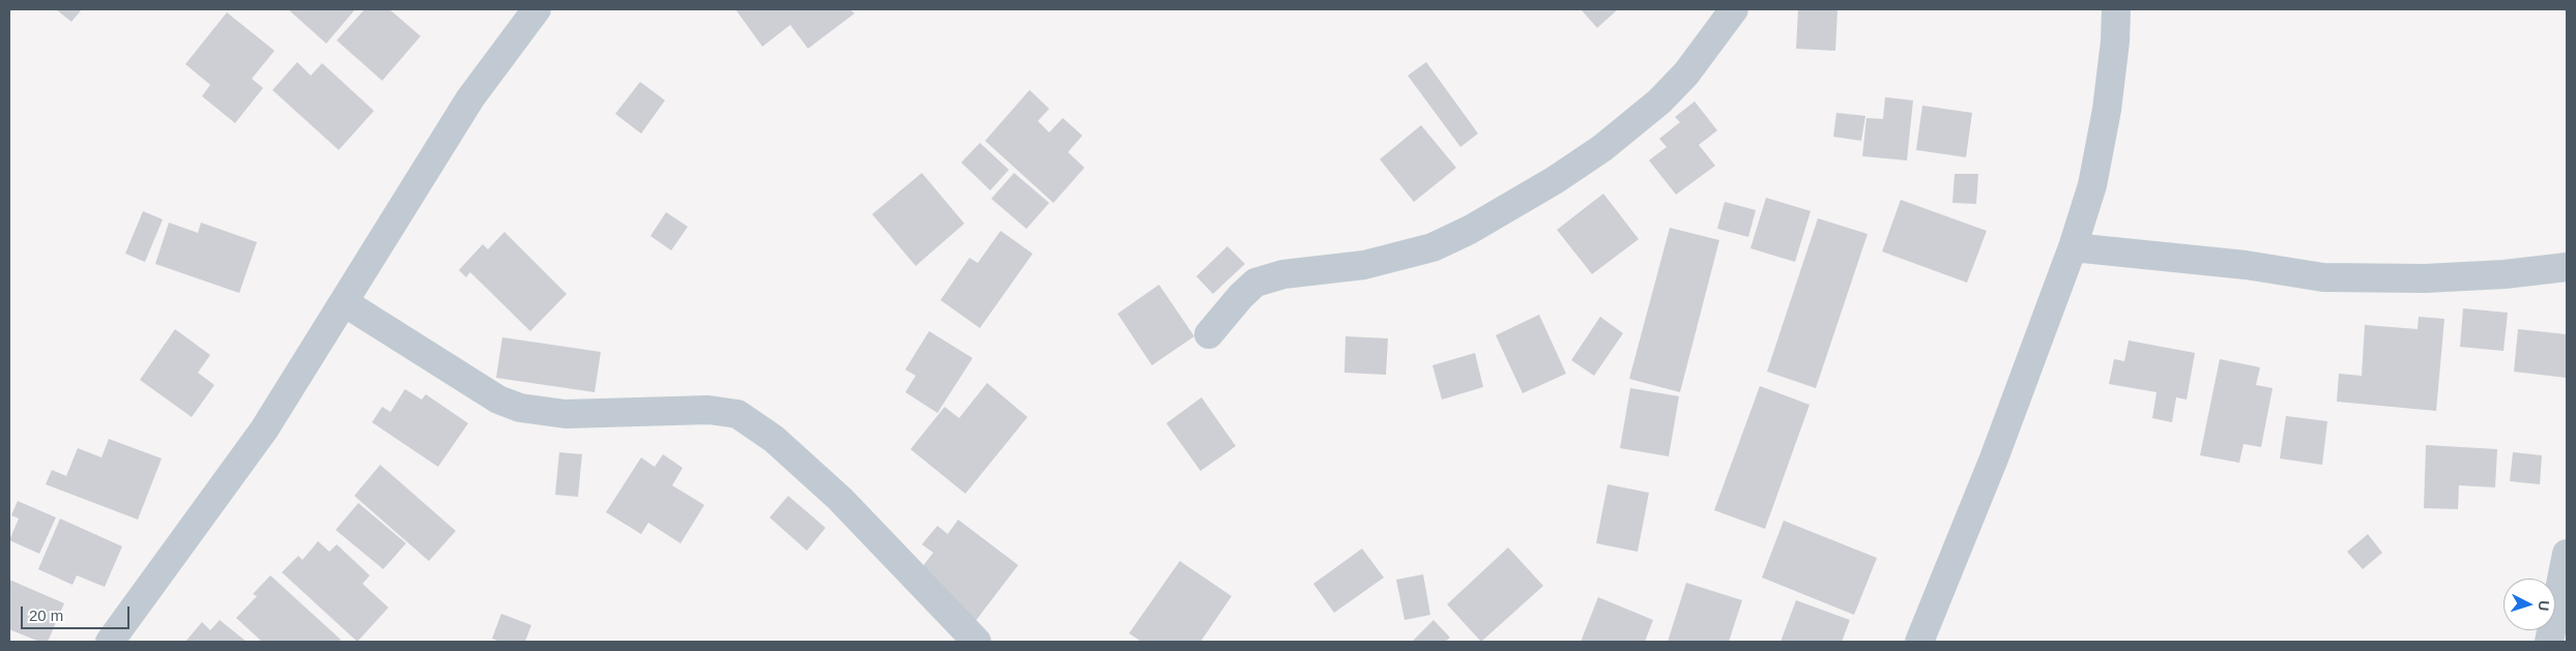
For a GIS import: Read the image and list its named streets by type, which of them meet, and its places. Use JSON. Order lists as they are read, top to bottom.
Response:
{
  "scale_bar": "20 m",
  "north": "right"
}
